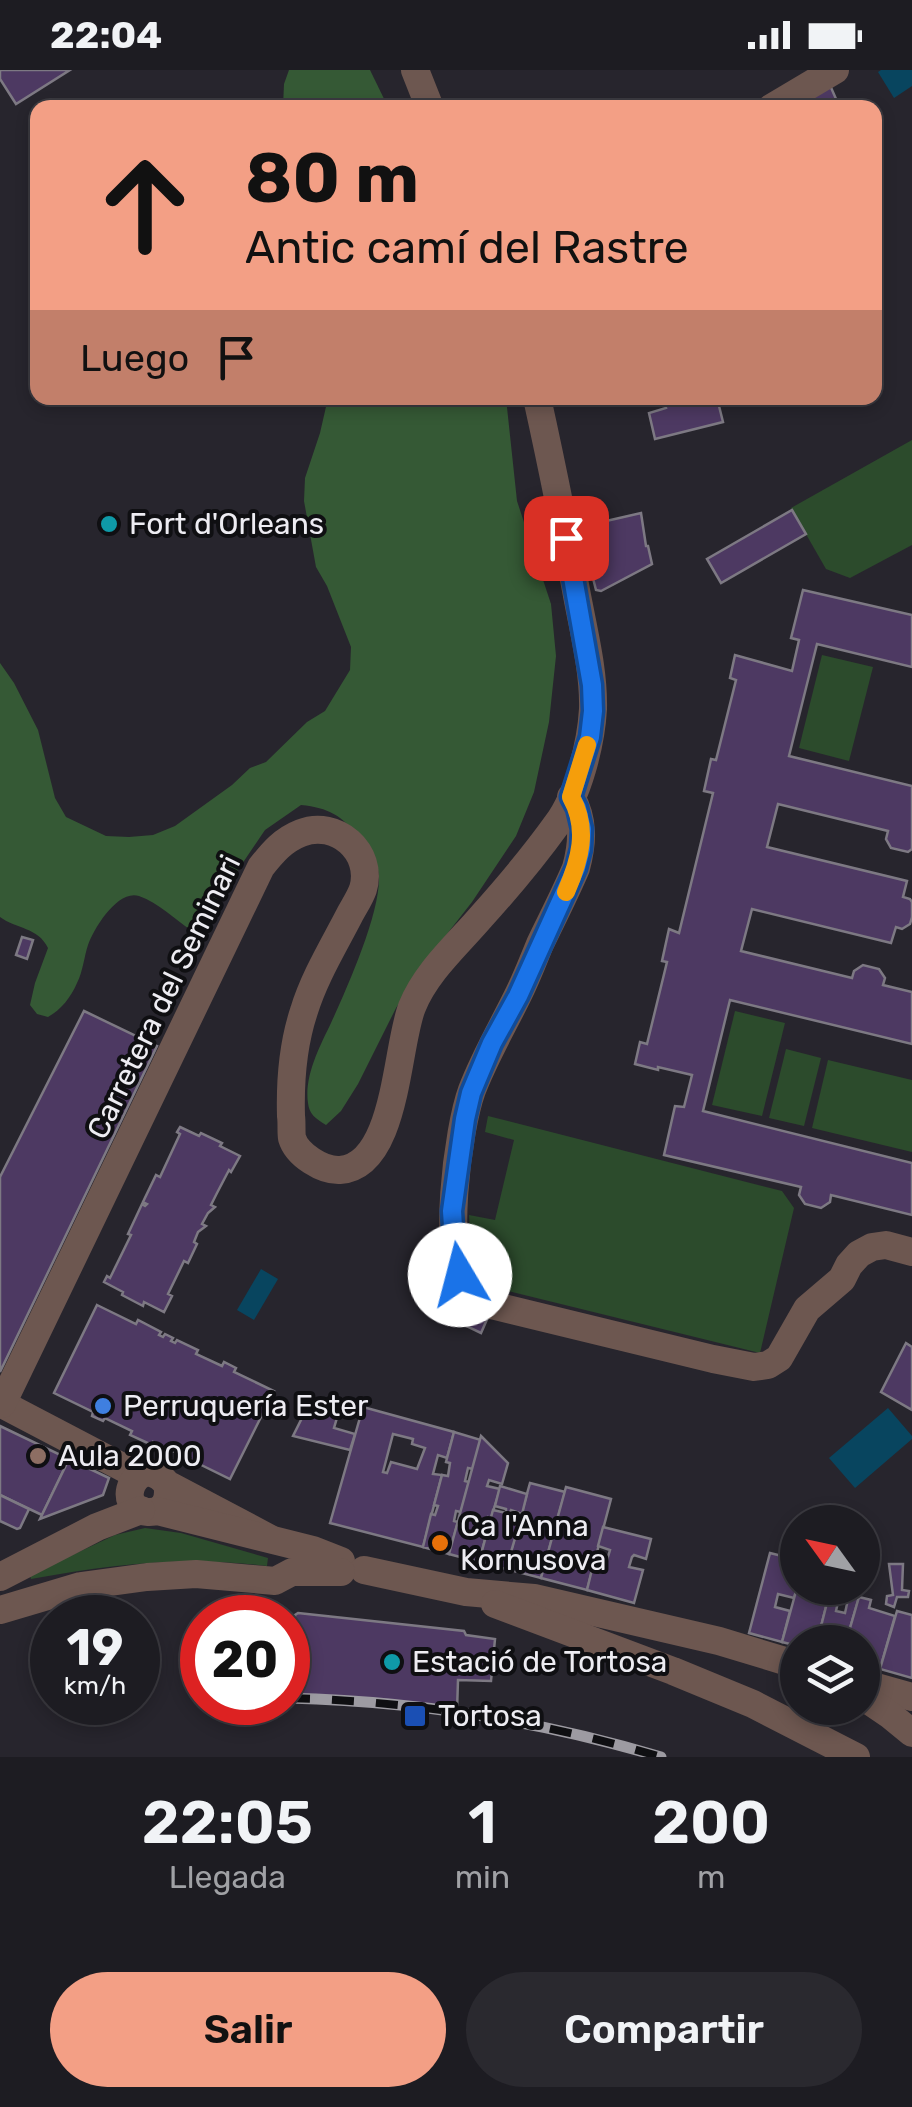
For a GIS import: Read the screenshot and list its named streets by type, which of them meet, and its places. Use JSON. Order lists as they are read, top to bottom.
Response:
{
  "streets": {
    "street": ["Carretera del Seminari"]
  },
  "places": {
    "other": [
      "Fort d'Orleans",
      "Perruquería Ester",
      "Aula 2000",
      "Ca l'Anna Kornusova",
      "Estació de Tortosa"
    ],
    "transit": ["Tortosa"]
  },
  "north": "top left",
  "page": {
    "status": "22:04",
    "turn": ["80 m", "Antic camí del Rastre"],
    "then": "Luego",
    "speed": "19 km/h",
    "limit": "20",
    "eta": [
      "22:05",
      "Llegada",
      "1",
      "min",
      "200",
      "m"
    ],
    "buttons": ["Salir", "Compartir"]
  }
}
